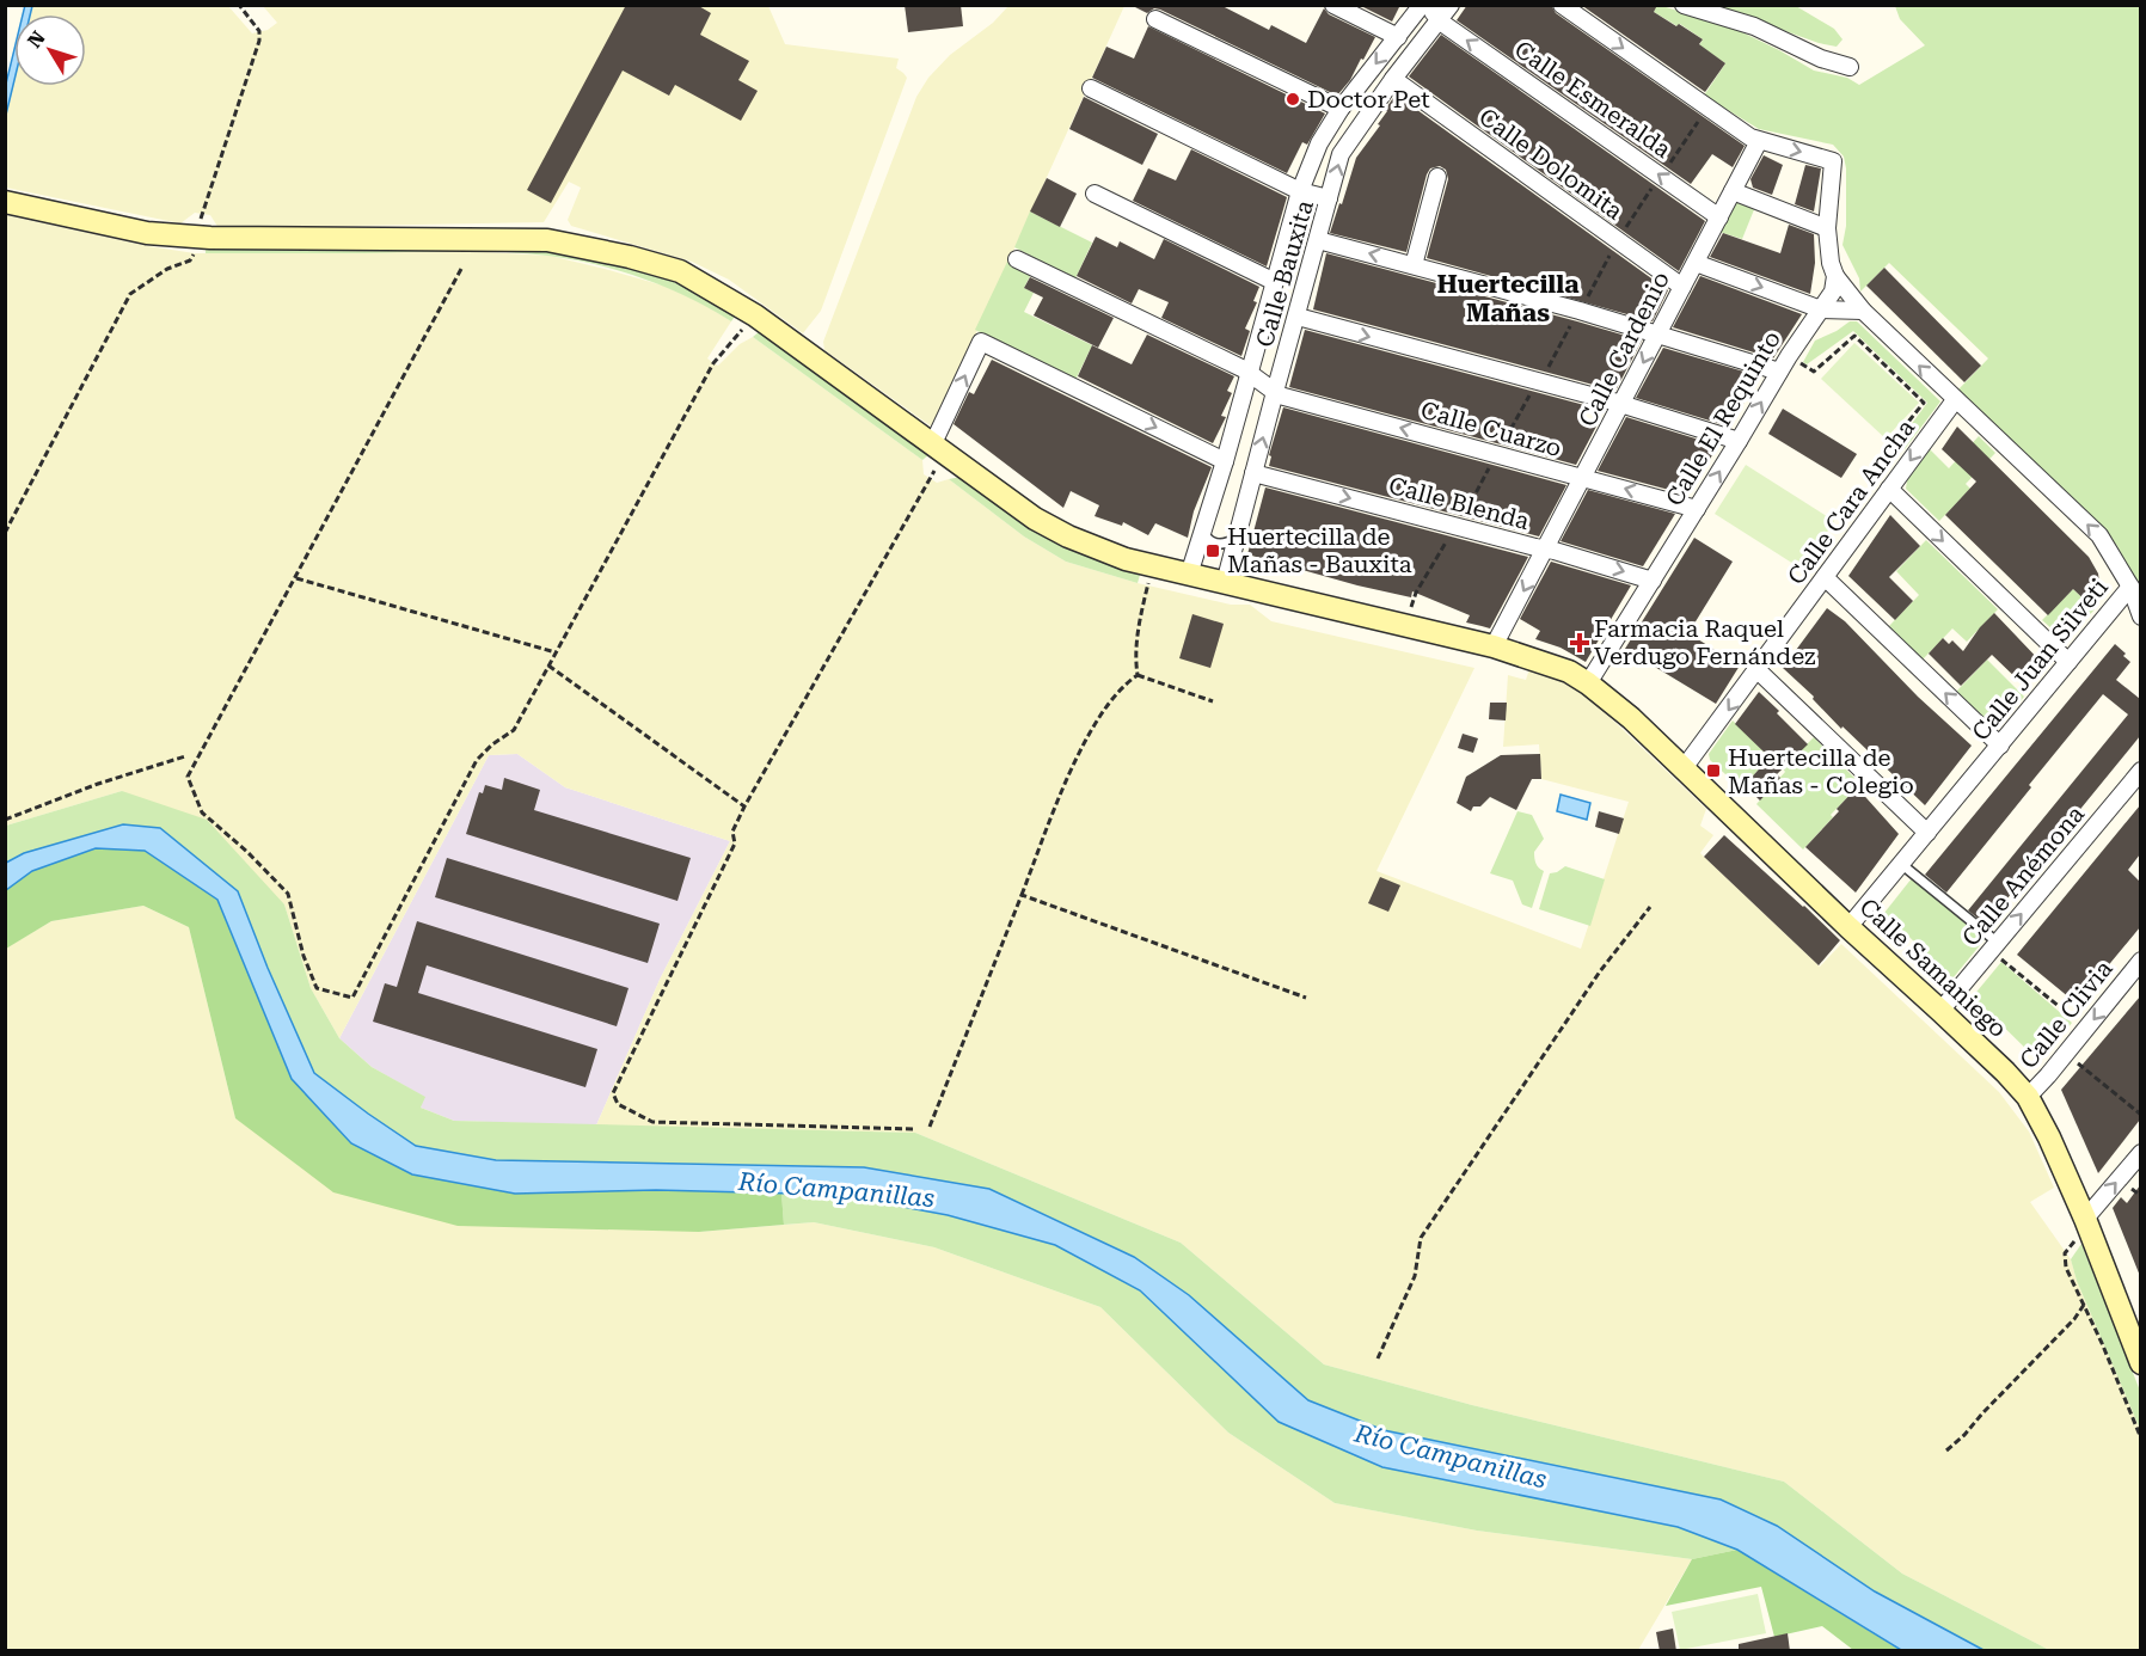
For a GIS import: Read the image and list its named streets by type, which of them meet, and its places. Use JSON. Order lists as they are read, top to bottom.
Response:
{
  "streets": {
    "street": [
      "Calle Esmeralda",
      "Calle Dolomita",
      "Calle Bauxita",
      "Calle Cardenio",
      "Calle El Requinto",
      "Calle Cuarzo",
      "Calle Cara Ancha",
      "Calle Blenda",
      "Calle Juan Silveti",
      "Calle Anémona",
      "Calle Samaniego",
      "Calle Clivia"
    ]
  },
  "crossings": [
    ["Calle Esmeralda", "Calle Bauxita"],
    ["Calle Esmeralda", "Calle Cardenio"],
    ["Calle Dolomita", "Calle Bauxita"],
    ["Calle Dolomita", "Calle Cardenio"],
    ["Calle Bauxita", "Calle Cuarzo"],
    ["Calle Bauxita", "Calle Blenda"],
    ["Calle Bauxita", "Calle Samaniego"],
    ["Calle Cardenio", "Calle Cuarzo"],
    ["Calle Cardenio", "Calle Blenda"],
    ["Calle Cardenio", "Calle Samaniego"],
    ["Calle El Requinto", "Calle Cuarzo"],
    ["Calle El Requinto", "Calle Blenda"],
    ["Calle El Requinto", "Calle Juan Silveti"],
    ["Calle El Requinto", "Calle Samaniego"],
    ["Calle Cara Ancha", "Calle Juan Silveti"],
    ["Calle Cara Ancha", "Calle Samaniego"],
    ["Calle Juan Silveti", "Calle Samaniego"],
    ["Calle Anémona", "Calle Samaniego"],
    ["Calle Samaniego", "Calle Clivia"]
  ],
  "one_way": [
    "Calle Cara Ancha",
    "Calle Blenda",
    "Calle Anémona",
    "Calle Clivia"
  ],
  "districts": ["Huertecilla Mañas"],
  "water": ["Río Campanillas"],
  "places": {
    "other": ["Doctor Pet"],
    "transit": ["Huertecilla de Mañas - Bauxita", "Huertecilla de Mañas - Colegio"],
    "health": ["Farmacia Raquel Verdugo Fernández"]
  },
  "north": "top left"
}
